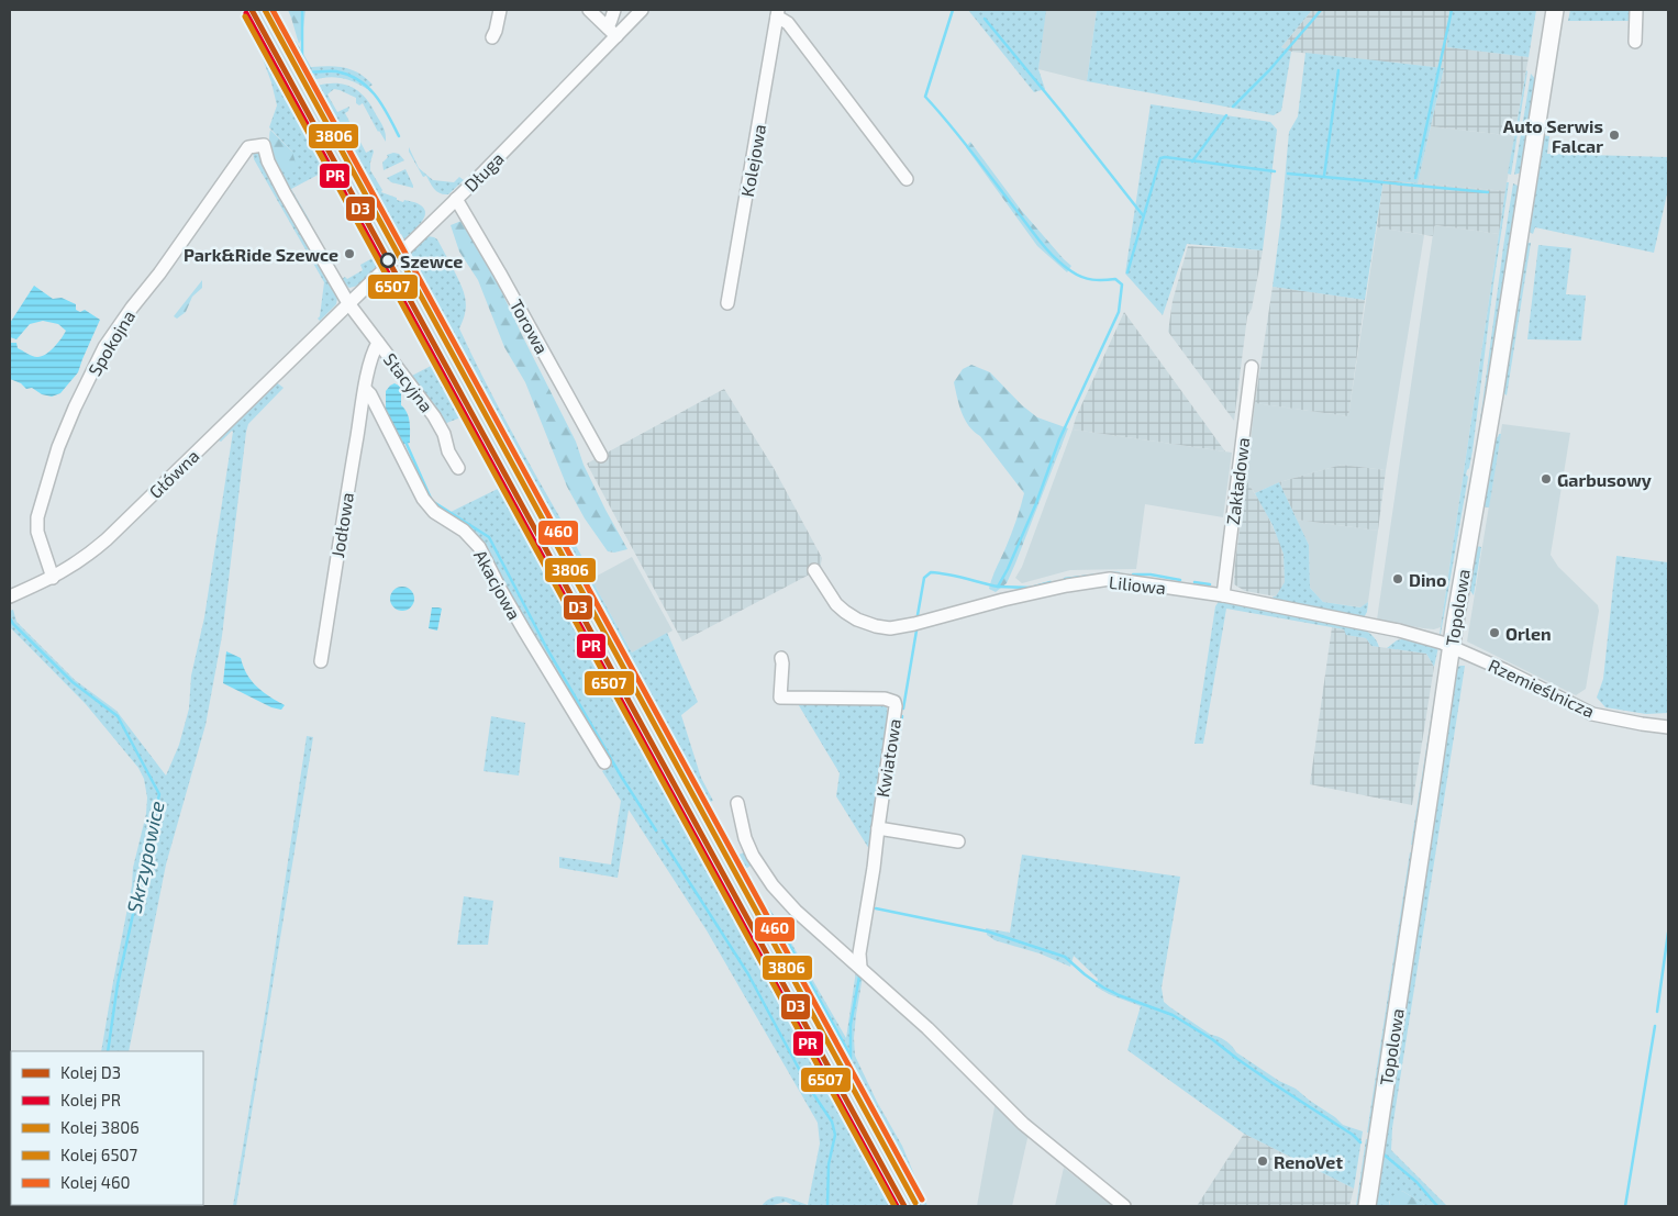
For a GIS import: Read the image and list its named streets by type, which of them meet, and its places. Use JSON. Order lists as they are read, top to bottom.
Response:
{
  "streets": {
    "main road": ["Topolowa"],
    "street": [
      "Kolejowa",
      "Długa",
      "Torowa",
      "Spokojna",
      "Stacyjna",
      "Główna",
      "Zakładowa",
      "Jodłowa",
      "Akacjowa",
      "Liliowa",
      "Rzemieślnicza",
      "Kwiatowa"
    ]
  },
  "crossings": [
    ["Długa", "Torowa"],
    ["Długa", "Stacyjna"],
    ["Długa", "Główna"],
    ["Spokojna", "Stacyjna"],
    ["Spokojna", "Główna"],
    ["Stacyjna", "Jodłowa"],
    ["Zakładowa", "Liliowa"],
    ["Jodłowa", "Akacjowa"],
    ["Liliowa", "Topolowa"],
    ["Liliowa", "Rzemieślnicza"],
    ["Topolowa", "Rzemieślnicza"]
  ],
  "water": ["Skrzypowice"],
  "places": [
    "Auto Serwis Falcar",
    "Park&Ride Szewce",
    "Szewce",
    "Garbusowy",
    "Dino",
    "Orlen",
    "RenoVet"
  ],
  "lines": [
    "rail line D3",
    "rail line 3806",
    "rail line 460",
    "rail line PR",
    "rail line 6507"
  ],
  "legend": [
    "Kolej D3",
    "Kolej PR",
    "Kolej 3806",
    "Kolej 6507",
    "Kolej 460"
  ]
}
